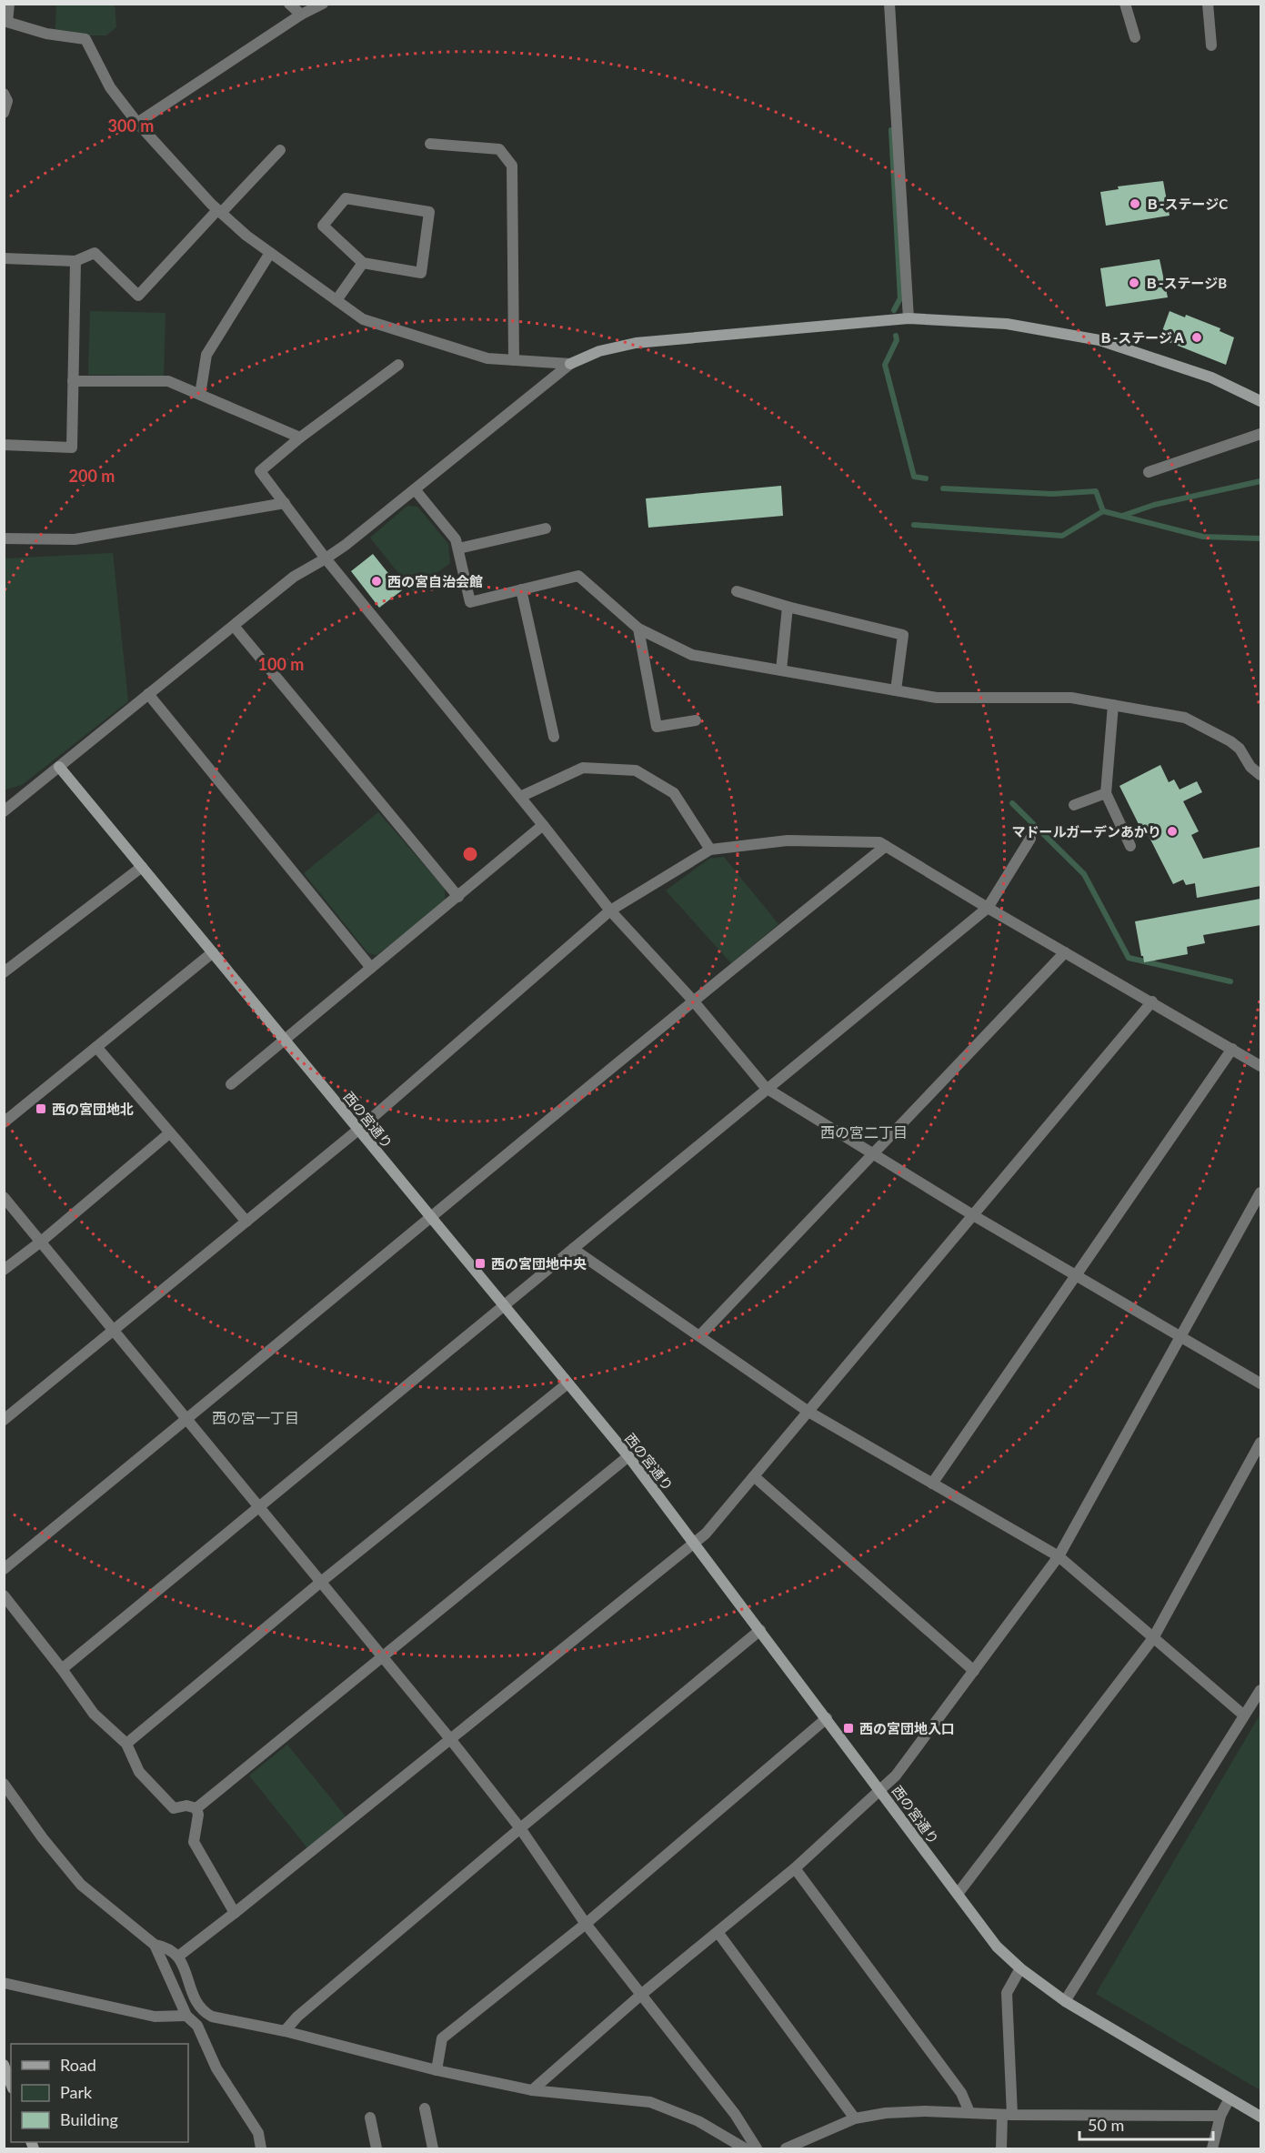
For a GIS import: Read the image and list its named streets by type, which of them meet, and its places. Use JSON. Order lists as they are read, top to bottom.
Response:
{
  "streets": {
    "street": ["西の宮通り"]
  },
  "districts": ["西の宮二丁目", "西の宮一丁目"],
  "places": {
    "other": [
      "Ｂ‐ステージC",
      "Ｂ‐ステージB",
      "Ｂ‐ステージＡ",
      "西の宮自治会館",
      "マドールガーデンあかり"
    ],
    "transit": ["西の宮団地北", "西の宮団地中央", "西の宮団地入口"]
  },
  "legend": ["Road", "Park", "Building"],
  "scale_bar": "50 m",
  "rings": ["300 m", "200 m", "100 m"]
}
